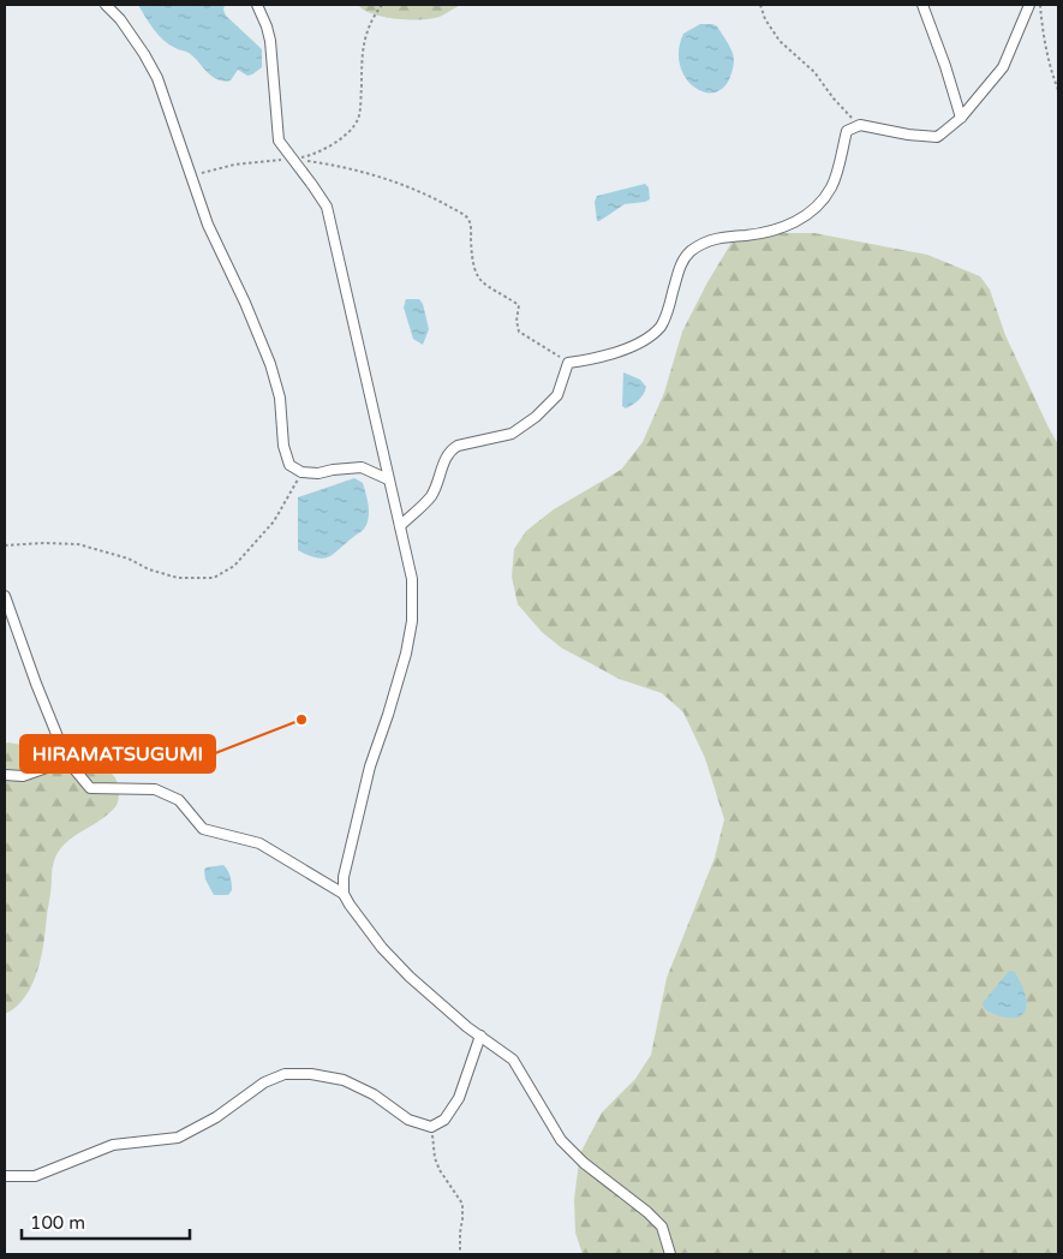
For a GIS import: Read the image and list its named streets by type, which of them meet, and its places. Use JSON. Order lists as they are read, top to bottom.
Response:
{
  "places": ["HIRAMATSUGUMI"],
  "scale_bar": "100 m"
}
